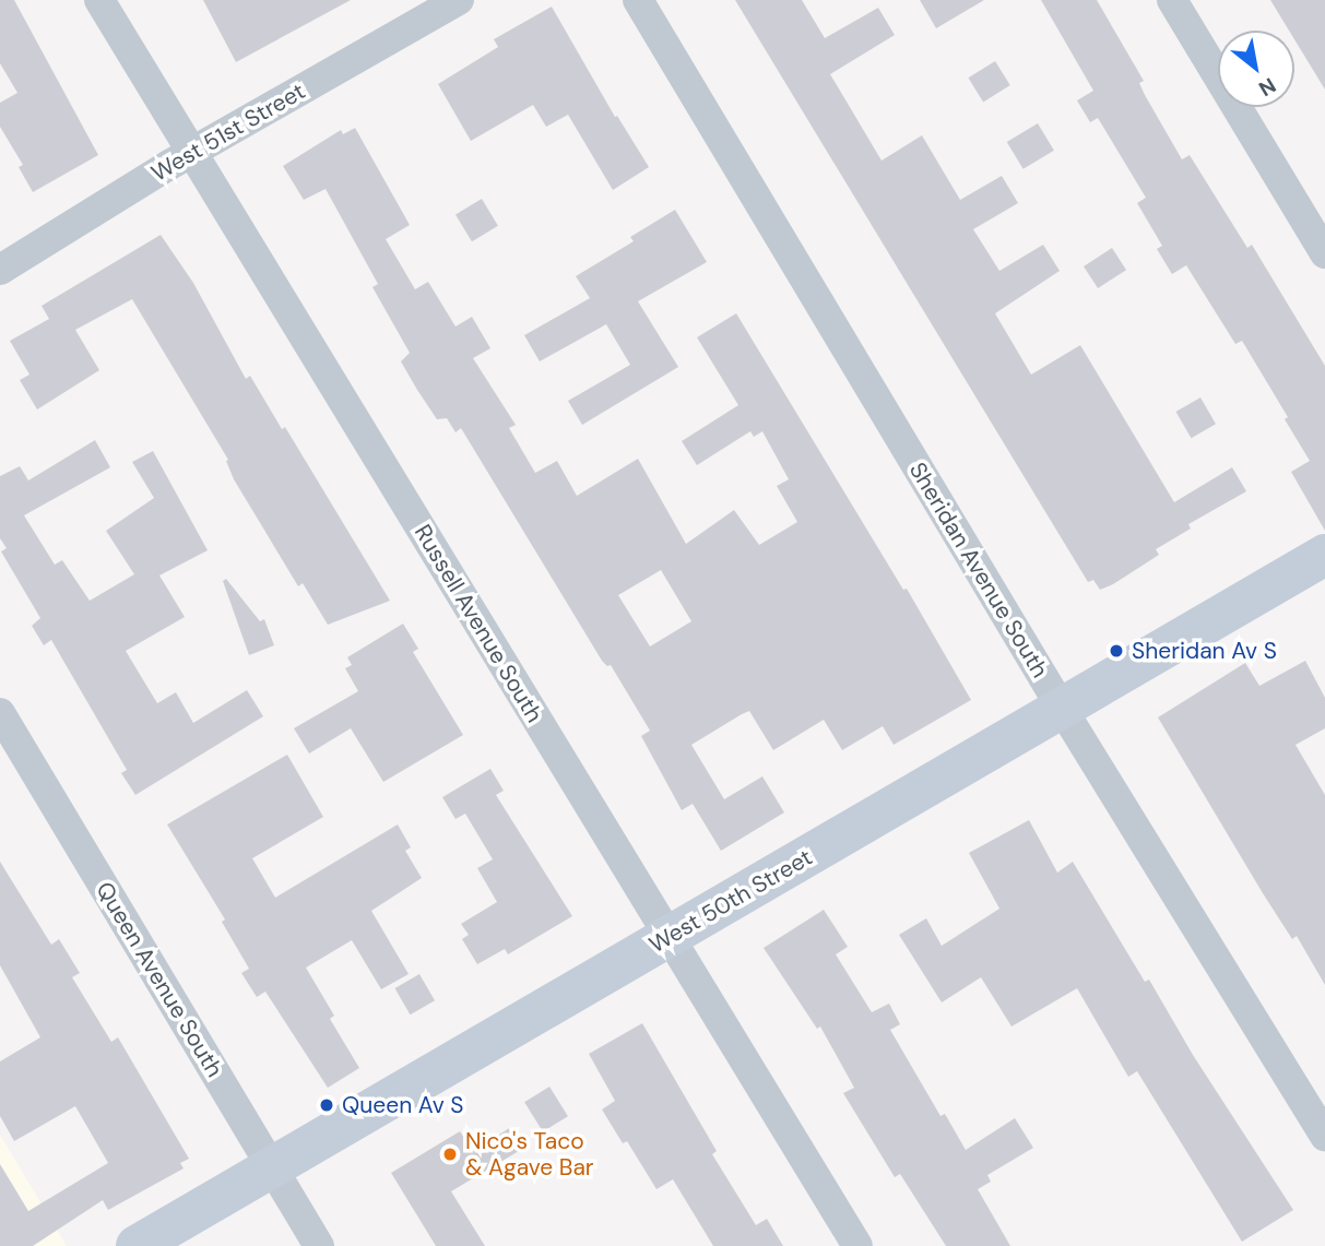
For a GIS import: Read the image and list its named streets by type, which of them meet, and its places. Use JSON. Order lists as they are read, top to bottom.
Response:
{
  "streets": {
    "main road": ["West 50th Street"],
    "street": [
      "West 51st Street",
      "Sheridan Avenue South",
      "Russell Avenue South",
      "Queen Avenue South"
    ]
  },
  "crossings": [
    ["West 51st Street", "Russell Avenue South"],
    ["Sheridan Avenue South", "West 50th Street"],
    ["Russell Avenue South", "West 50th Street"],
    ["West 50th Street", "Queen Avenue South"]
  ],
  "places": ["Sheridan Av S", "Queen Av S", "Nico's Taco & Agave Bar"],
  "north": "bottom right"
}
